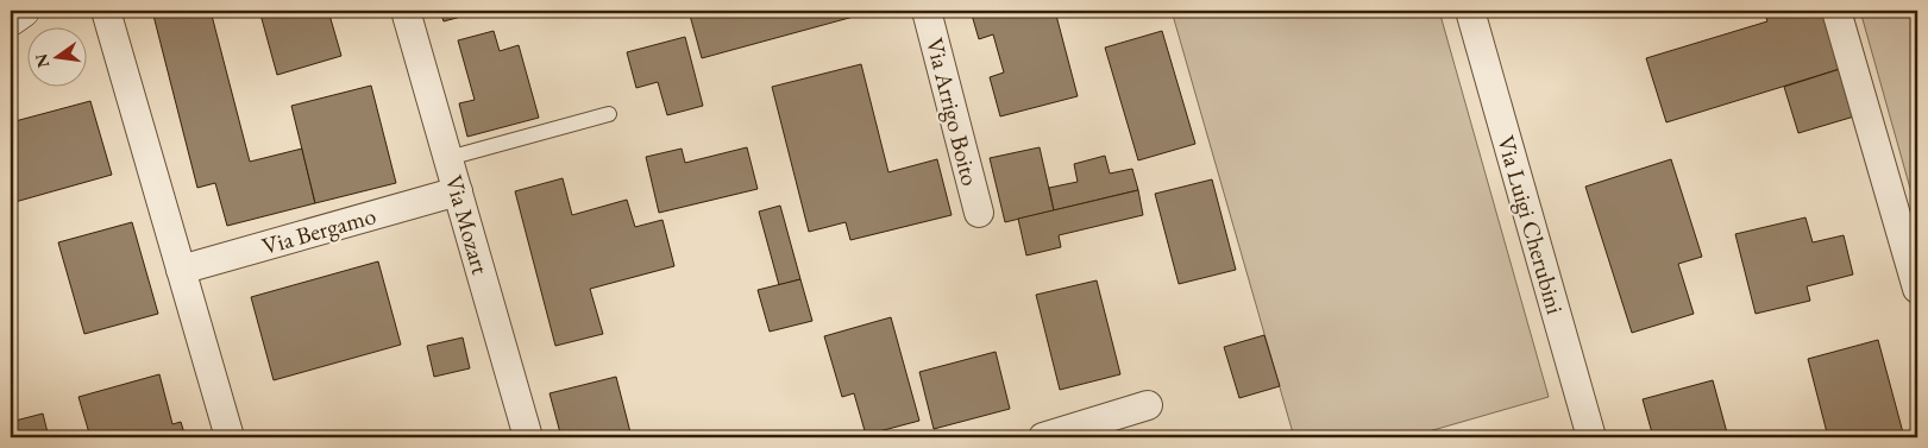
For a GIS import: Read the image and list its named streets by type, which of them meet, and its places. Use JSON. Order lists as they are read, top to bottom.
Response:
{
  "streets": {
    "street": [
      "Via Arrigo Boito",
      "Via Mozart",
      "Via Luigi Cherubini",
      "Via Bergamo"
    ]
  },
  "crossings": [
    ["Via Mozart", "Via Bergamo"]
  ],
  "north": "left"
}
